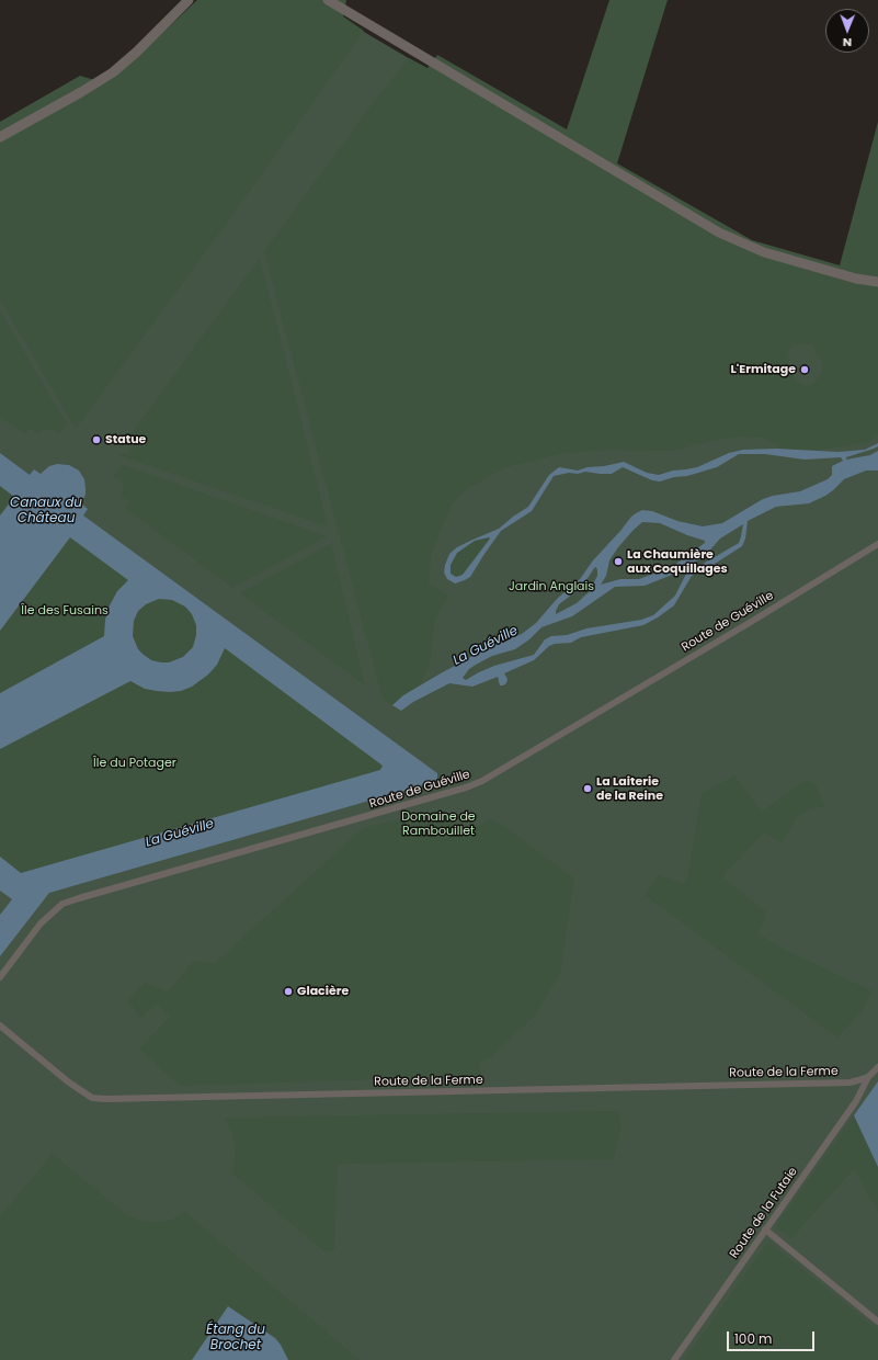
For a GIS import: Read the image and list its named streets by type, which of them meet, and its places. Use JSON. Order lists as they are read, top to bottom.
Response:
{
  "streets": {
    "street": ["Route de Guéville", "Route de la Ferme", "Route de la Futaie"]
  },
  "crossings": [
    ["Route de la Ferme", "Route de la Futaie"]
  ],
  "water": ["Canaux du Château", "La Guéville", "Étang du Brochet"],
  "parks": [
    "Jardin Anglais",
    "Île des Fusains",
    "Île du Potager",
    "Domaine de Rambouillet"
  ],
  "places": [
    "L'Ermitage",
    "Statue",
    "La Chaumière aux Coquillages",
    "La Laiterie de la Reine",
    "Glacière"
  ],
  "scale_bar": "100 m",
  "north": "bottom"
}
